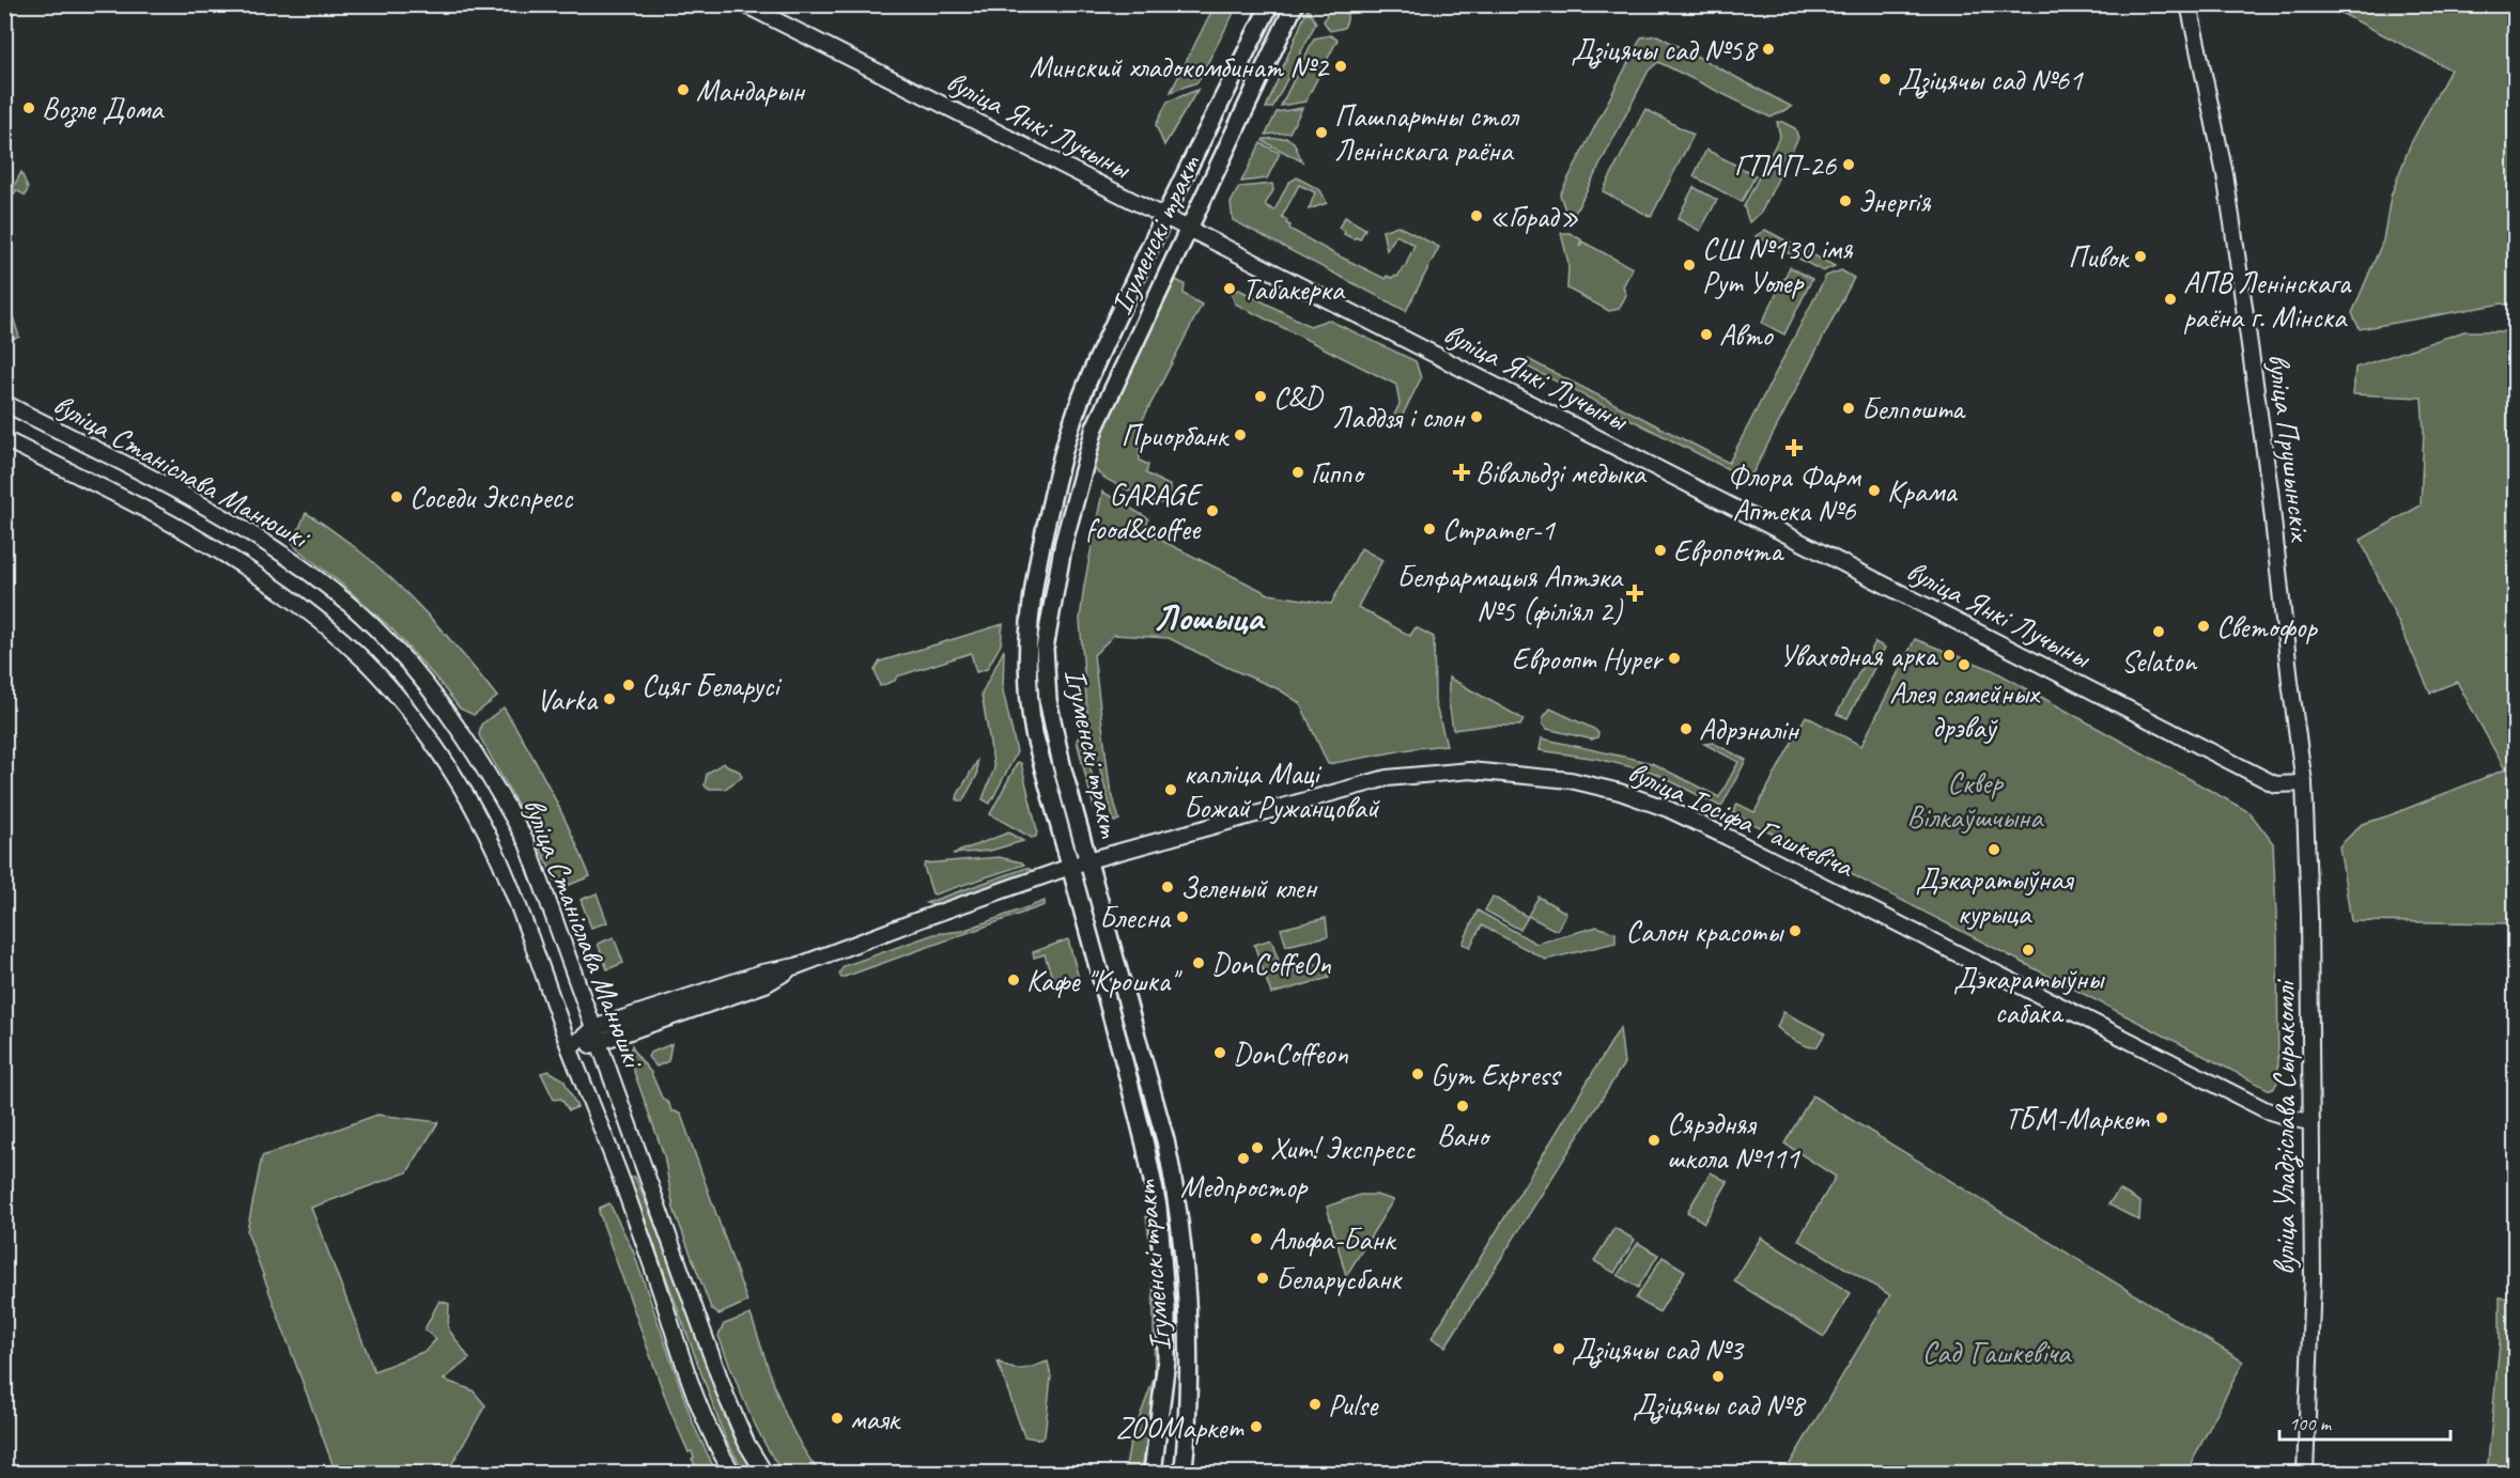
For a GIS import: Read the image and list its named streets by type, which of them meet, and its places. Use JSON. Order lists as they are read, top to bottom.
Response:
{
  "streets": {
    "main road": ["Ігуменскі тракт"],
    "street": [
      "вуліца Янкі Лучыны",
      "вуліца Прушынскіх",
      "вуліца Станіслава Манюшкі",
      "вуліца Іосіфа Гашкевіча",
      "вуліца Уладзіслава Сыракомлі"
    ]
  },
  "crossings": [
    ["вуліца Янкі Лучыны", "Ігуменскі тракт"],
    ["вуліца Янкі Лучыны", "вуліца Прушынскіх"],
    ["вуліца Янкі Лучыны", "вуліца Уладзіслава Сыракомлі"],
    ["Ігуменскі тракт", "вуліца Іосіфа Гашкевіча"],
    ["вуліца Прушынскіх", "вуліца Уладзіслава Сыракомлі"],
    ["вуліца Іосіфа Гашкевіча", "вуліца Уладзіслава Сыракомлі"]
  ],
  "districts": ["Лошыца"],
  "parks": ["Сквер Вілкаўшчына", "Сад Гашкевіча"],
  "places": {
    "other": [
      "Дзіцячы сад №58",
      "Минский хладокомбинат №2",
      "Дзіцячы сад №61",
      "Мандарын",
      "Возле Дома",
      "Пашпартны стол Ленінскага раёна",
      "ГПАП-26",
      "Энергія",
      "«Горад»",
      "Пивок",
      "СШ №130 імя Рут Уолер",
      "Табакерка",
      "АПВ Ленінскага раёна г. Мінска",
      "Авто",
      "C&D",
      "Белпошта",
      "Ладдзя і слон",
      "Приорбанк",
      "Гиппо",
      "Крама",
      "Соседи Экспресс",
      "GARAGE food&coffee",
      "Стратег-1",
      "Европочта",
      "Светофор",
      "Selaton",
      "Уваходная арка",
      "Евроопт Hyper",
      "Алея сямейных дрэваў",
      "Сцяг Беларусі",
      "Varka",
      "Адрэналін",
      "капліца Маці Божай Ружанцовай",
      "Дэкаратыўная курыца",
      "Зеленый клен",
      "Блесна",
      "Салон красоты",
      "Дэкаратыўны сабака",
      "DonCoffeOn",
      "Кафе \"Крошка\"",
      "DonCoffeon",
      "Gym Express",
      "Вано",
      "ТБМ-Маркет",
      "Сярэдняя школа №111",
      "Хит! Экспресс",
      "Медпростор",
      "Альфа-Банк",
      "Беларусбанк",
      "Дзіцячы сад №3",
      "Дзіцячы сад №8",
      "Pulse",
      "маяк",
      "ZOOМаркет"
    ],
    "health": ["Флора Фарм Аптека №6", "Вівальдзі медыка", "Белфармацыя Аптэка №5 (філіял 2)"]
  },
  "scale_bar": "100 m"
}
